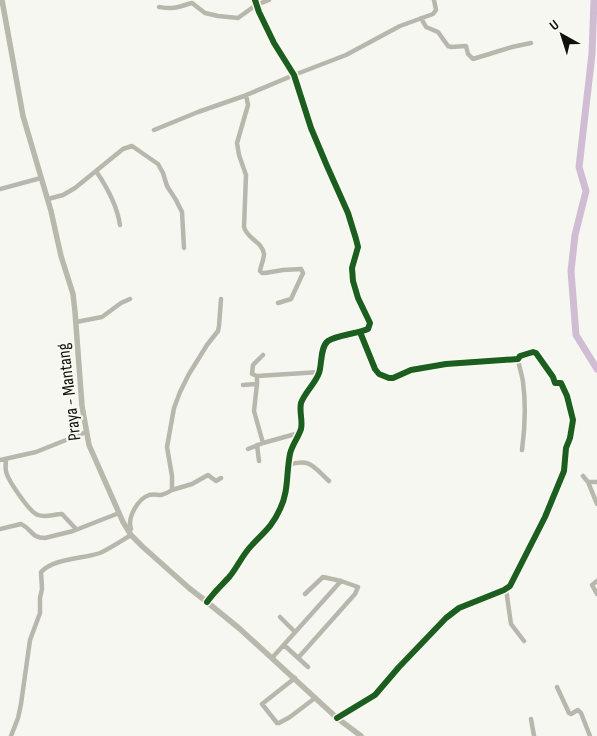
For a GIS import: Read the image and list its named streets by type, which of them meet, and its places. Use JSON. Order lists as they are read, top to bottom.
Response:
{
  "streets": {
    "main road": ["Praya - Mantang"]
  },
  "north": "top left"
}
